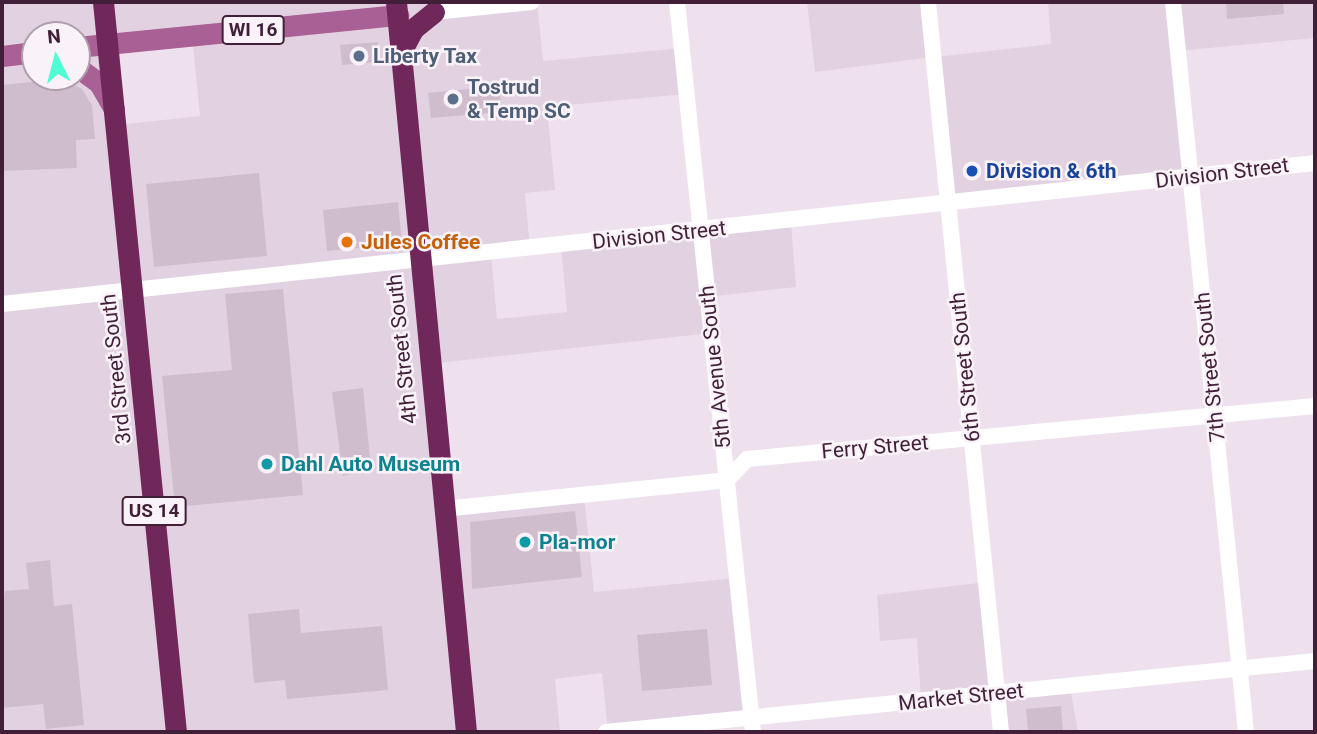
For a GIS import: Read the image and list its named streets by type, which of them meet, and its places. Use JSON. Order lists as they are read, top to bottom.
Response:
{
  "streets": {
    "highway": ["4th Street South", "3rd Street South", "US 14"],
    "main road": ["WI 16"],
    "street": [
      "Division Street",
      "5th Avenue South",
      "6th Street South",
      "7th Street South",
      "Ferry Street",
      "Market Street"
    ]
  },
  "crossings": [
    ["WI 16", "4th Street South"],
    ["WI 16", "3rd Street South"],
    ["Division Street", "4th Street South"],
    ["Division Street", "5th Avenue South"],
    ["Division Street", "6th Street South"],
    ["Division Street", "7th Street South"],
    ["Division Street", "3rd Street South"],
    ["5th Avenue South", "Ferry Street"],
    ["5th Avenue South", "Market Street"],
    ["6th Street South", "Ferry Street"],
    ["6th Street South", "Market Street"],
    ["7th Street South", "Ferry Street"],
    ["7th Street South", "Market Street"]
  ],
  "places": [
    "Liberty Tax",
    "Tostrud & Temp SC",
    "Division & 6th",
    "Jules Coffee",
    "Dahl Auto Museum",
    "Pla-mor"
  ],
  "north": "top"
}
